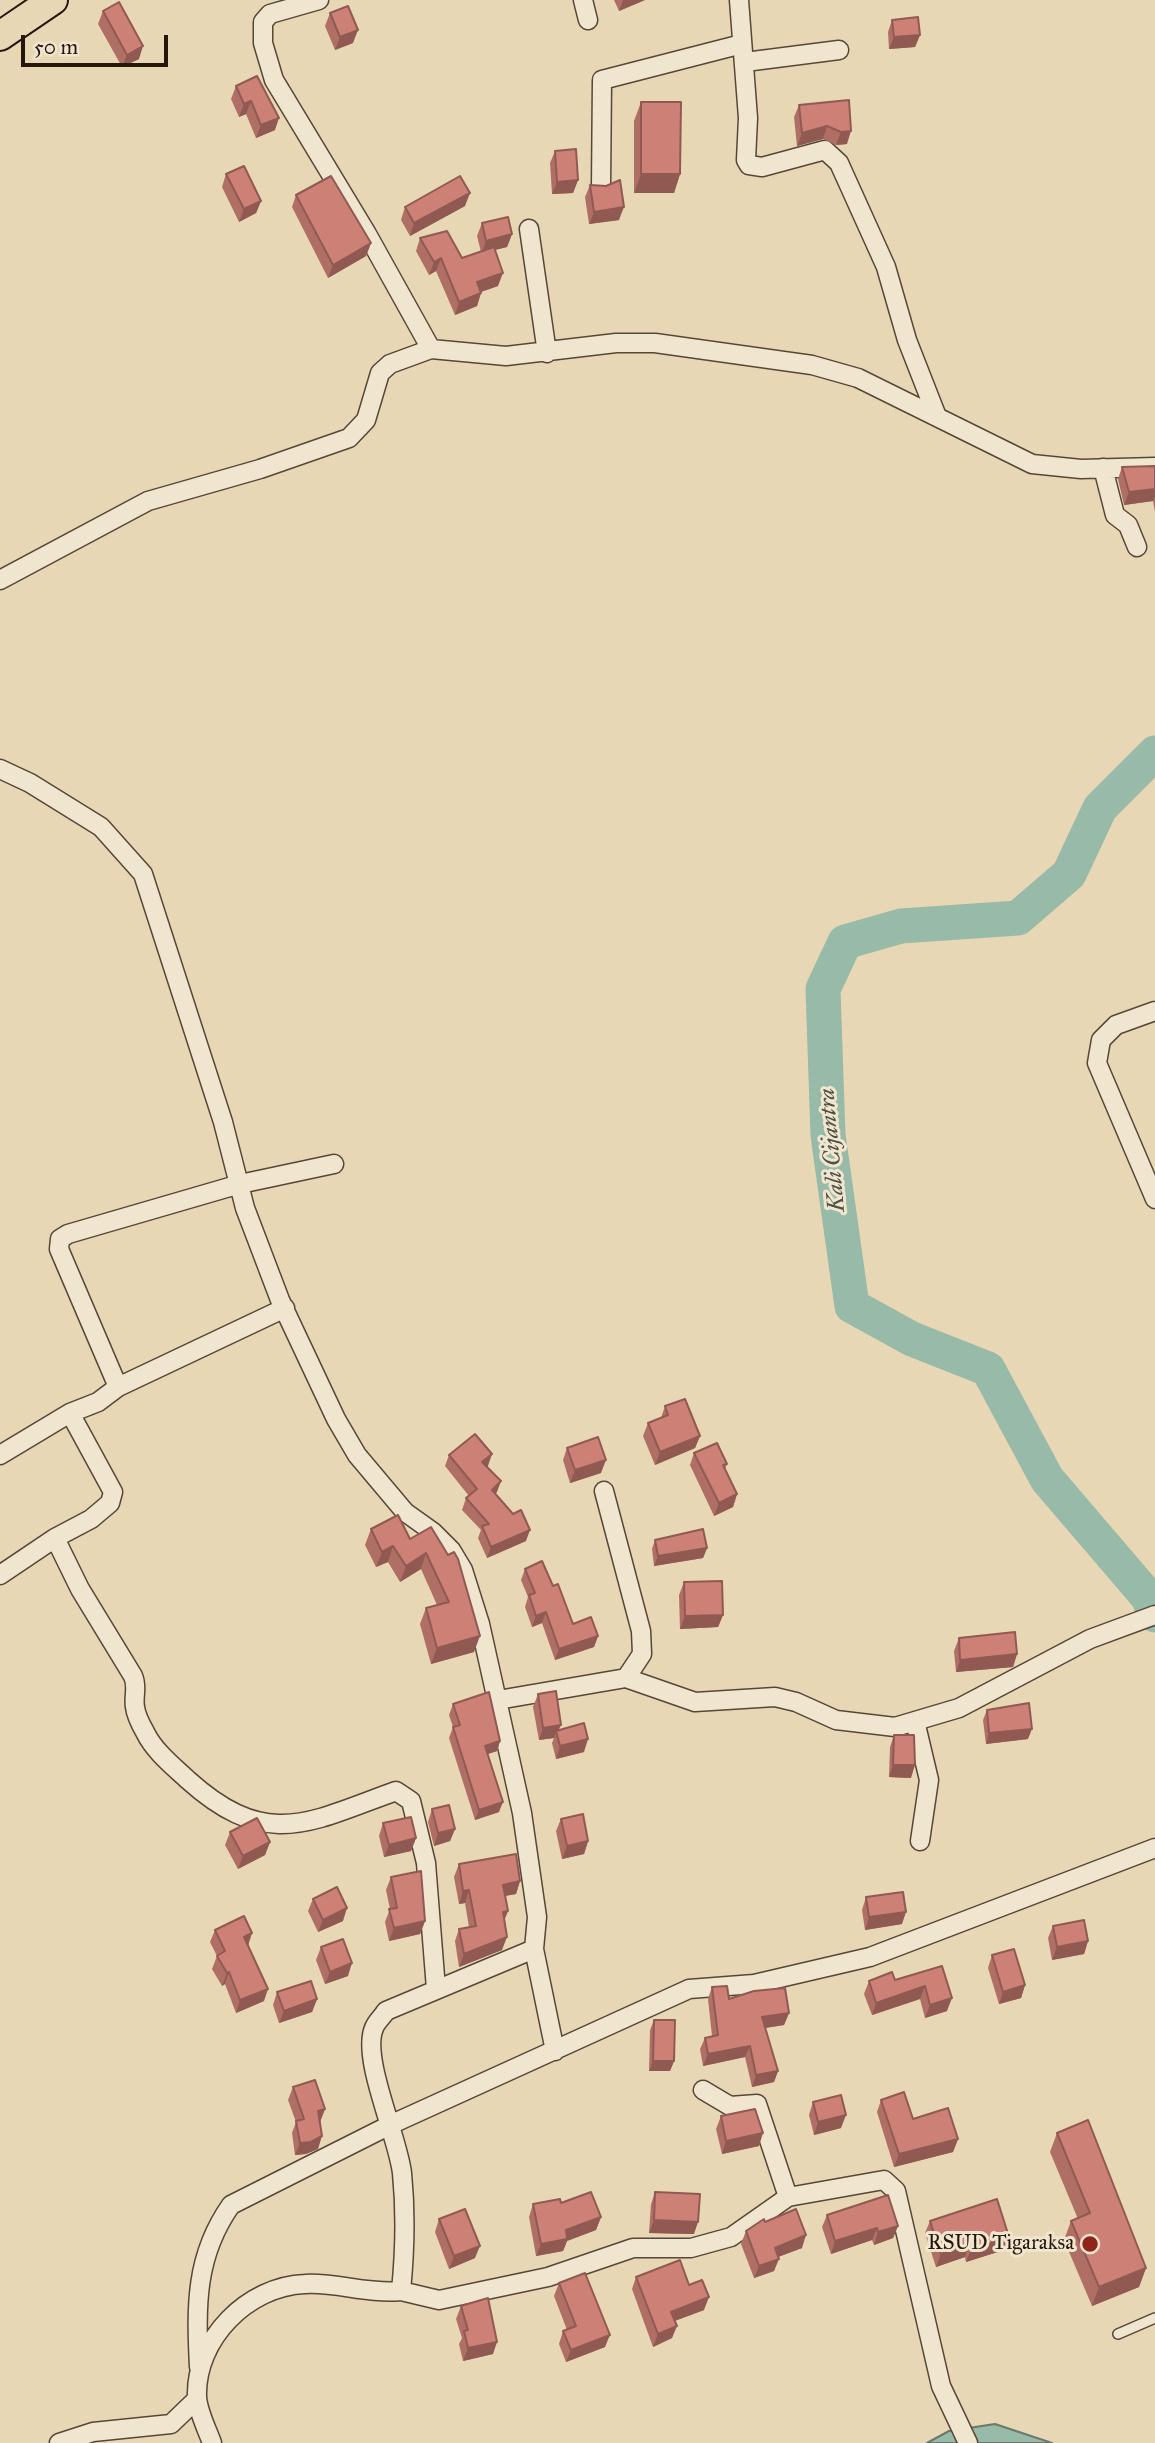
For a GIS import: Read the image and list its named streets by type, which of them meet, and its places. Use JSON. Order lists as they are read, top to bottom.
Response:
{
  "water": ["Kali Cijantra"],
  "places": ["RSUD Tigaraksa"],
  "scale_bar": "50 m"
}
